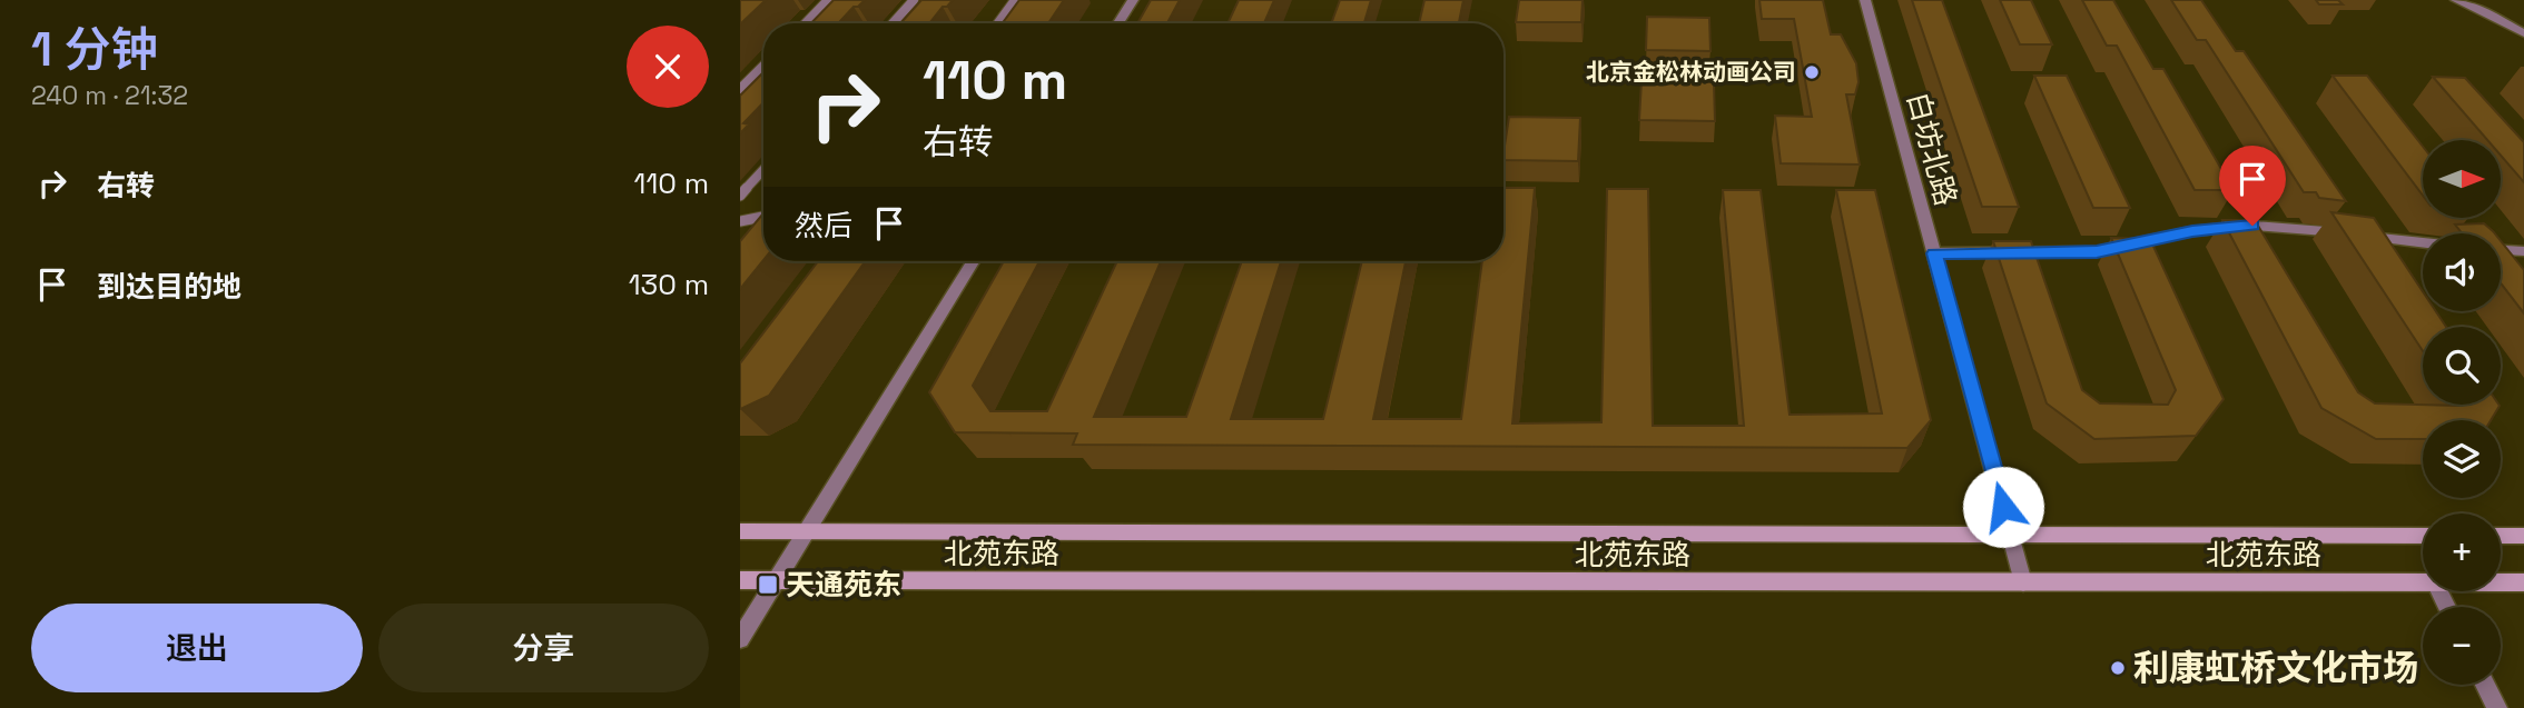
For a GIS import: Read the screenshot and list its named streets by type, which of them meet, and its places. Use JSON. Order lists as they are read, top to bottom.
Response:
{
  "streets": {
    "main road": ["北苑东路"],
    "street": ["白坊北路"]
  },
  "crossings": [
    ["白坊北路", "北苑东路"]
  ],
  "places": {
    "other": ["北京金松林动画公司", "利康虹桥文化市场"],
    "transit": ["天通苑东"]
  },
  "north": "right",
  "page": {
    "heading": ["1 分钟", "240 m · 21:32"],
    "turn": ["110 m", "右转"],
    "list": [
      {
        "name": "右转",
        "value": "110 m"
      },
      {
        "name": "到达目的地",
        "value": "130 m"
      }
    ],
    "map_buttons": ["+", "−"],
    "then": "然后",
    "buttons": ["退出", "分享"]
  }
}
